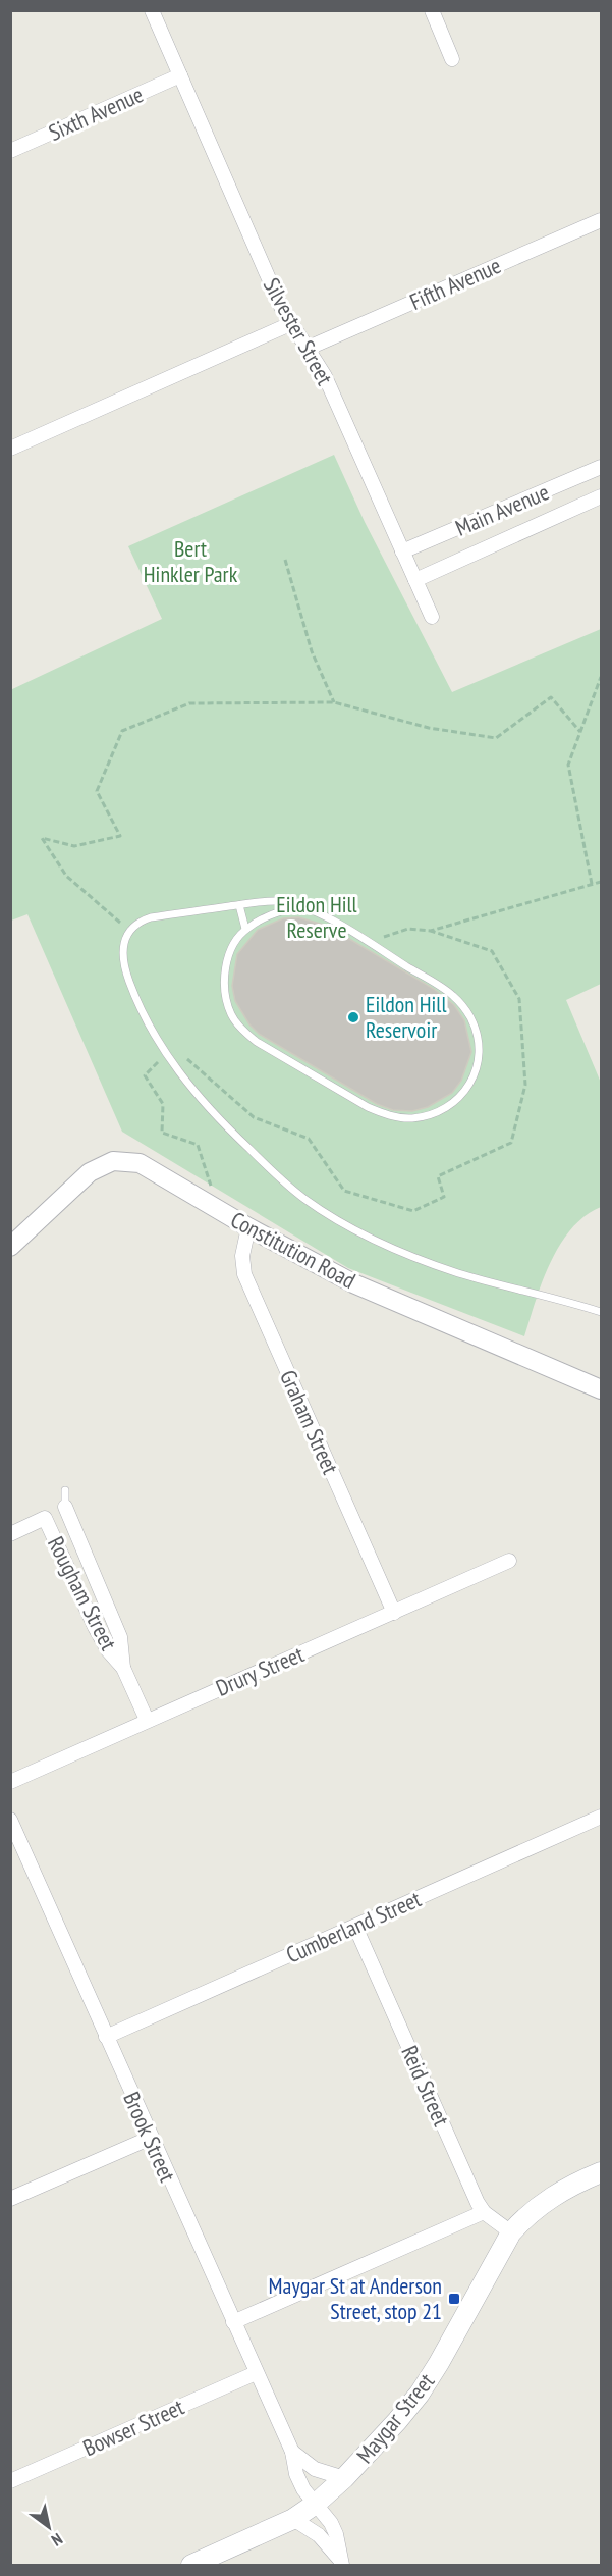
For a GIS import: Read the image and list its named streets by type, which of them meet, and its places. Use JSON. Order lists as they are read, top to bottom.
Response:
{
  "streets": {
    "main road": ["Maygar Street"],
    "street": [
      "Sixth Avenue",
      "Fifth Avenue",
      "Silvester Street",
      "Main Avenue",
      "Constitution Road",
      "Graham Street",
      "Rougham Street",
      "Drury Street",
      "Cumberland Street",
      "Reid Street",
      "Brook Street",
      "Bowser Street"
    ]
  },
  "crossings": [
    ["Sixth Avenue", "Silvester Street"],
    ["Fifth Avenue", "Silvester Street"],
    ["Silvester Street", "Main Avenue"],
    ["Constitution Road", "Graham Street"],
    ["Graham Street", "Drury Street"],
    ["Rougham Street", "Drury Street"],
    ["Cumberland Street", "Reid Street"],
    ["Cumberland Street", "Brook Street"],
    ["Reid Street", "Maygar Street"],
    ["Brook Street", "Maygar Street"],
    ["Brook Street", "Bowser Street"]
  ],
  "parks": ["Bert Hinkler Park", "Eildon Hill Reserve"],
  "places": {
    "other": ["Eildon Hill Reservoir"],
    "transit": ["Maygar St at Anderson Street, stop 21"]
  },
  "north": "bottom right"
}
